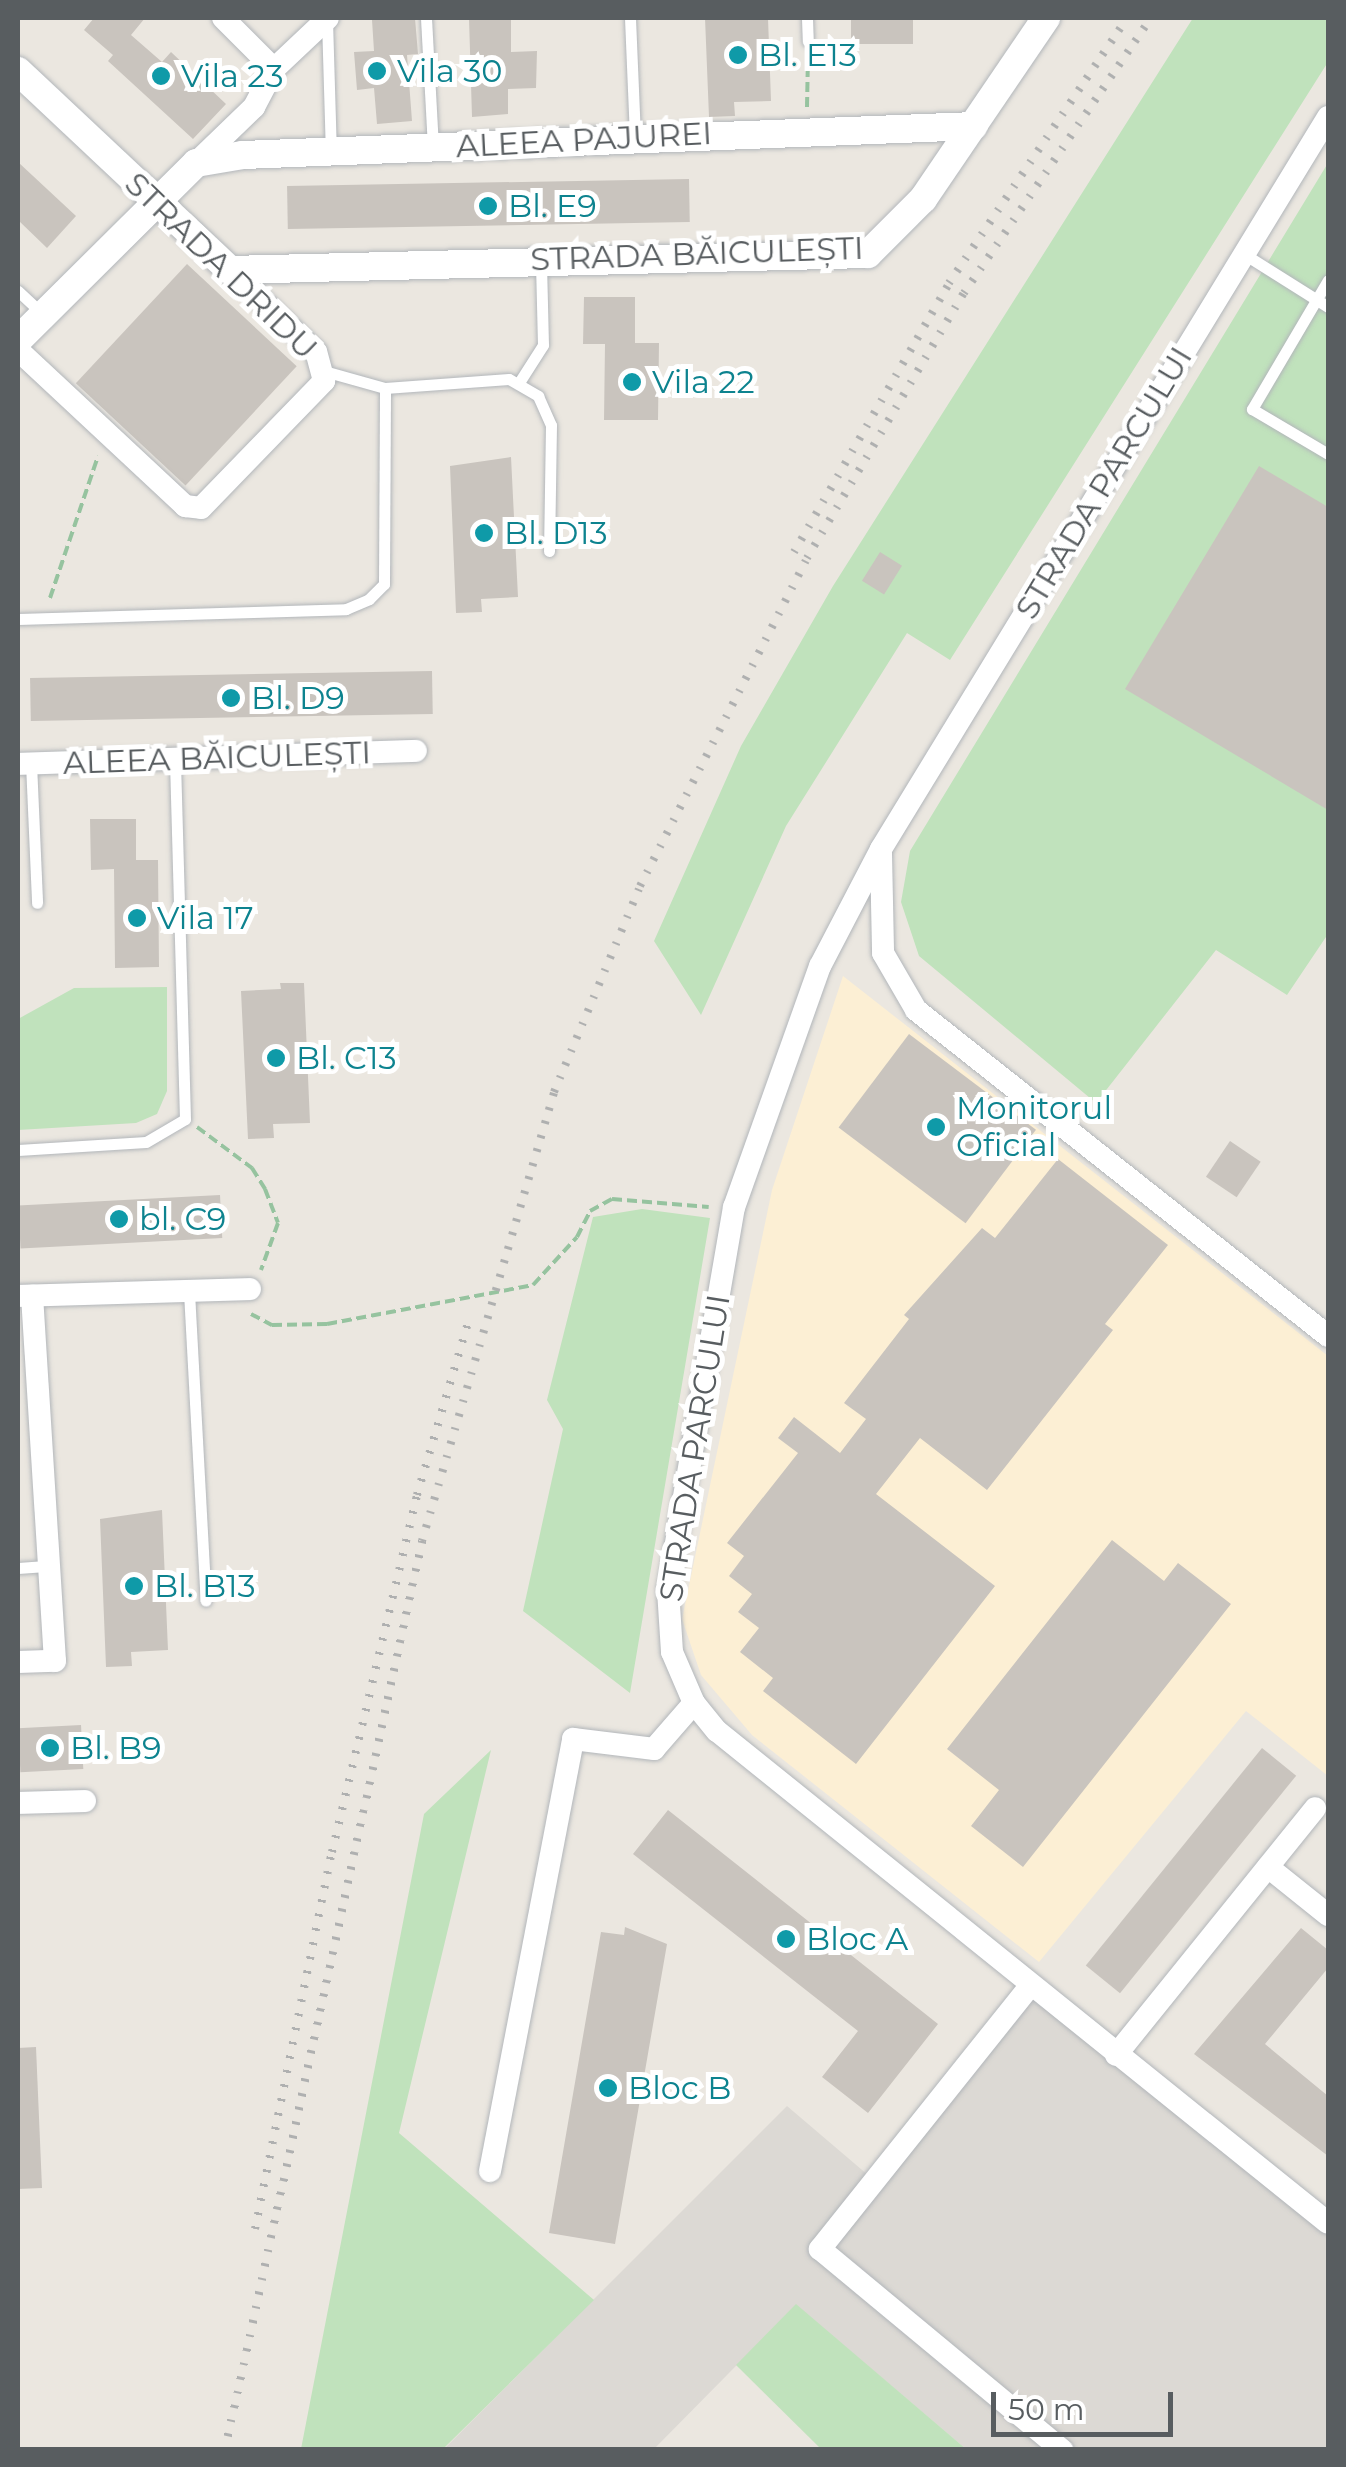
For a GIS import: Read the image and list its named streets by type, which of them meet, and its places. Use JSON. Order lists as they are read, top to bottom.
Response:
{
  "streets": {
    "street": [
      "ALEEA PAJUREI",
      "STRADA BĂICULEȘTI",
      "STRADA DRIDU",
      "STRADA PARCULUI",
      "ALEEA BĂICULEȘTI"
    ]
  },
  "crossings": [
    ["ALEEA PAJUREI", "STRADA BĂICULEȘTI"],
    ["STRADA BĂICULEȘTI", "STRADA DRIDU"]
  ],
  "places": [
    "Bl. E13",
    "Vila 30",
    "Vila 23",
    "Bl. E9",
    "Vila 22",
    "Bl. D13",
    "Bl. D9",
    "Vila 17",
    "Bl. C13",
    "Monitorul Oficial",
    "bl. C9",
    "Bl. B13",
    "Bl. B9",
    "Bloc A",
    "Bloc B"
  ],
  "scale_bar": "50 m"
}
